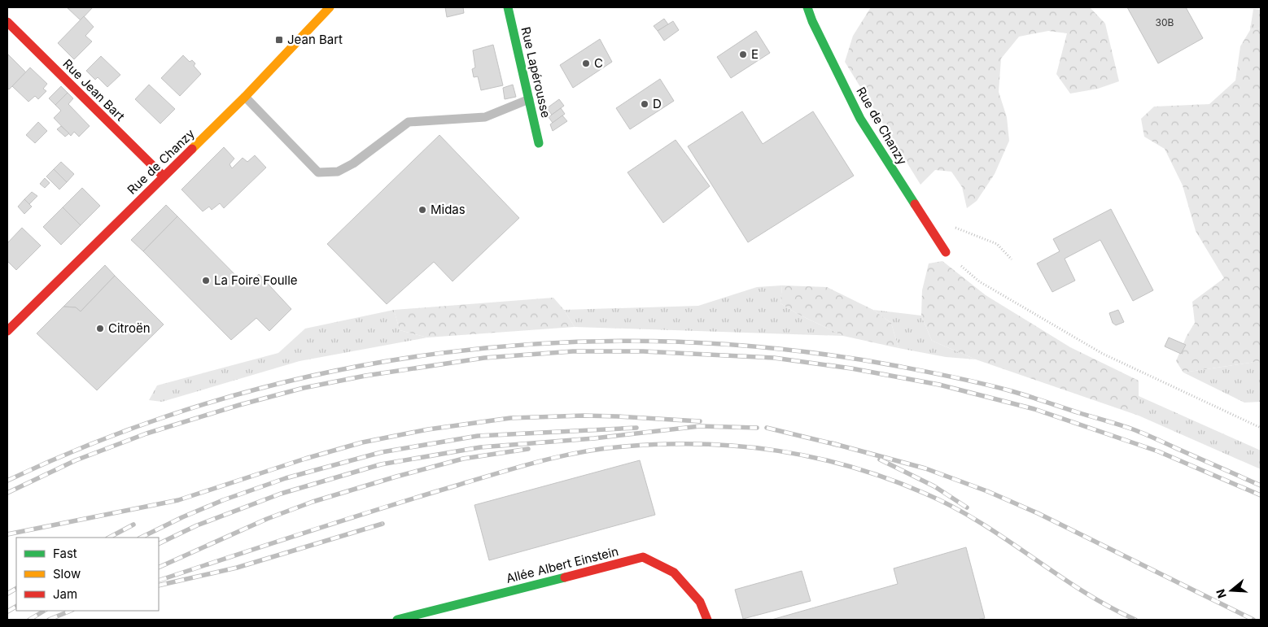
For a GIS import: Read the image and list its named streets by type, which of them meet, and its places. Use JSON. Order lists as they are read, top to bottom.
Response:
{
  "streets": {
    "street": [
      "Rue Lapérousse",
      "Rue Jean Bart",
      "Rue de Chanzy",
      "Allée Albert Einstein"
    ]
  },
  "crossings": [
    ["Rue Jean Bart", "Rue de Chanzy"]
  ],
  "places": {
    "transit": ["Jean Bart"],
    "other": [
      "E",
      "C",
      "D",
      "Midas",
      "La Foire Foulle",
      "Citroën"
    ]
  },
  "house_numbers": ["30B"],
  "legend": ["Fast", "Slow", "Jam"],
  "north": "left"
}
